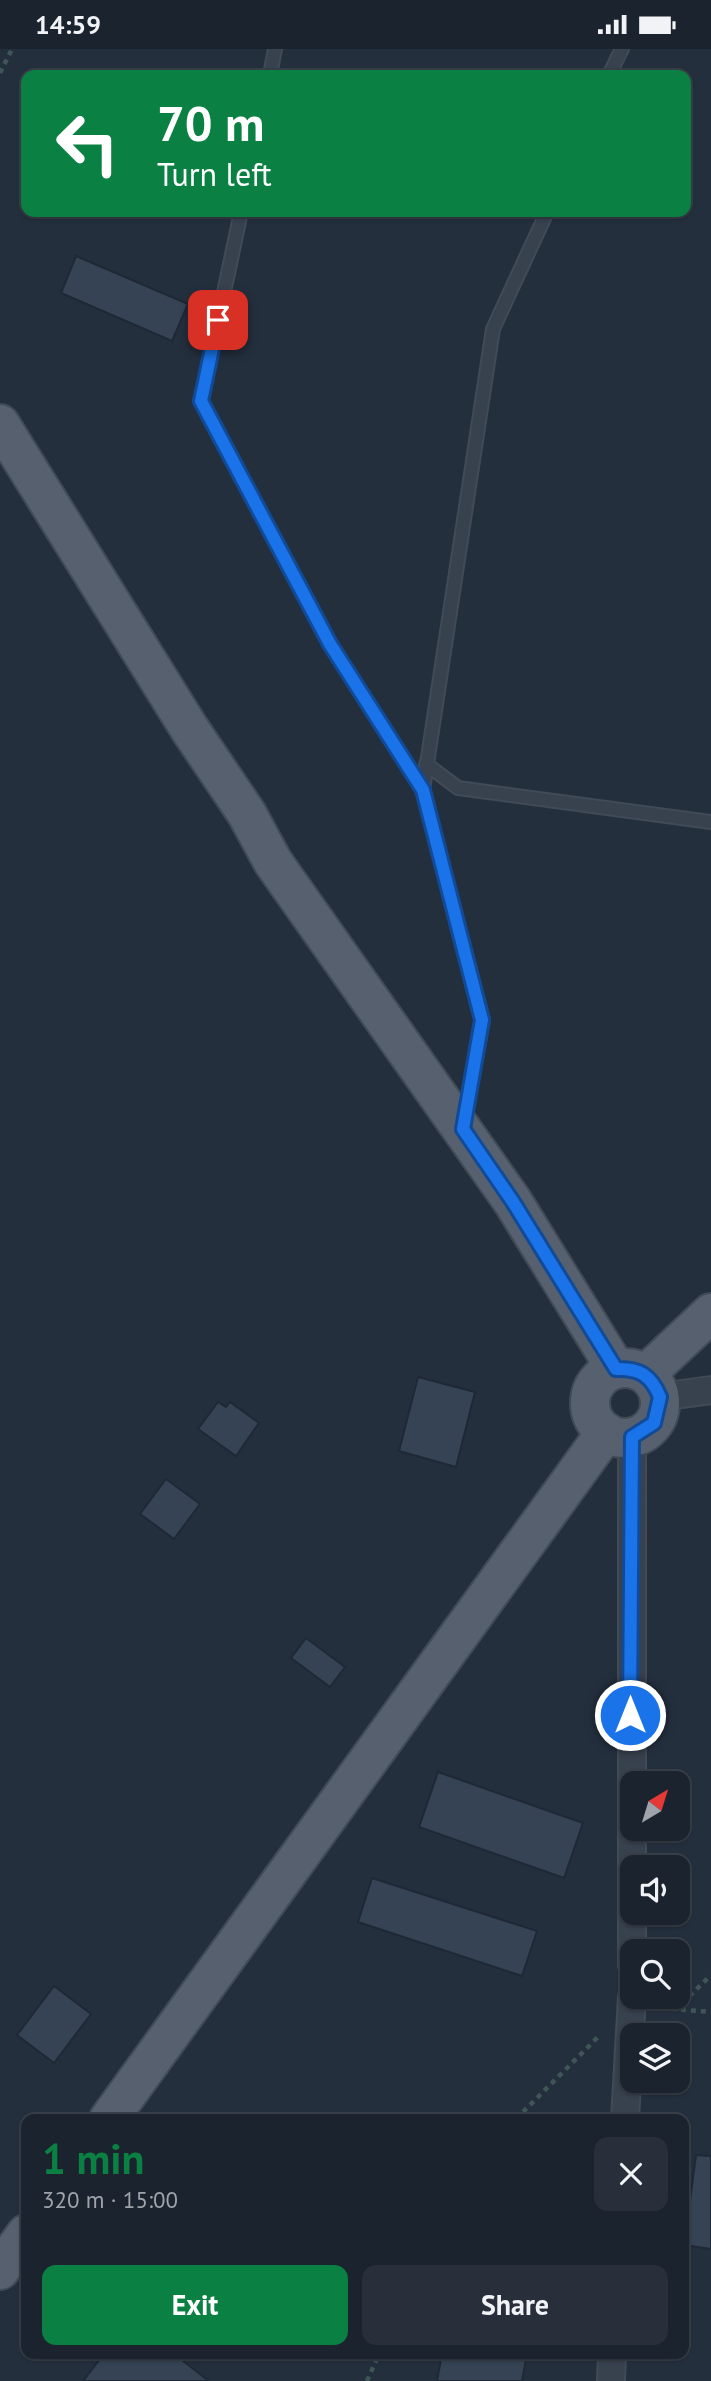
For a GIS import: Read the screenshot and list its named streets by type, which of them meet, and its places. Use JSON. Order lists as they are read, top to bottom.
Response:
{
  "north": "top right",
  "page": {
    "status": "14:59",
    "turn": ["70 m", "Turn left"],
    "heading": ["1 min", "320 m · 15:00"],
    "buttons": ["Exit", "Share"]
  }
}
